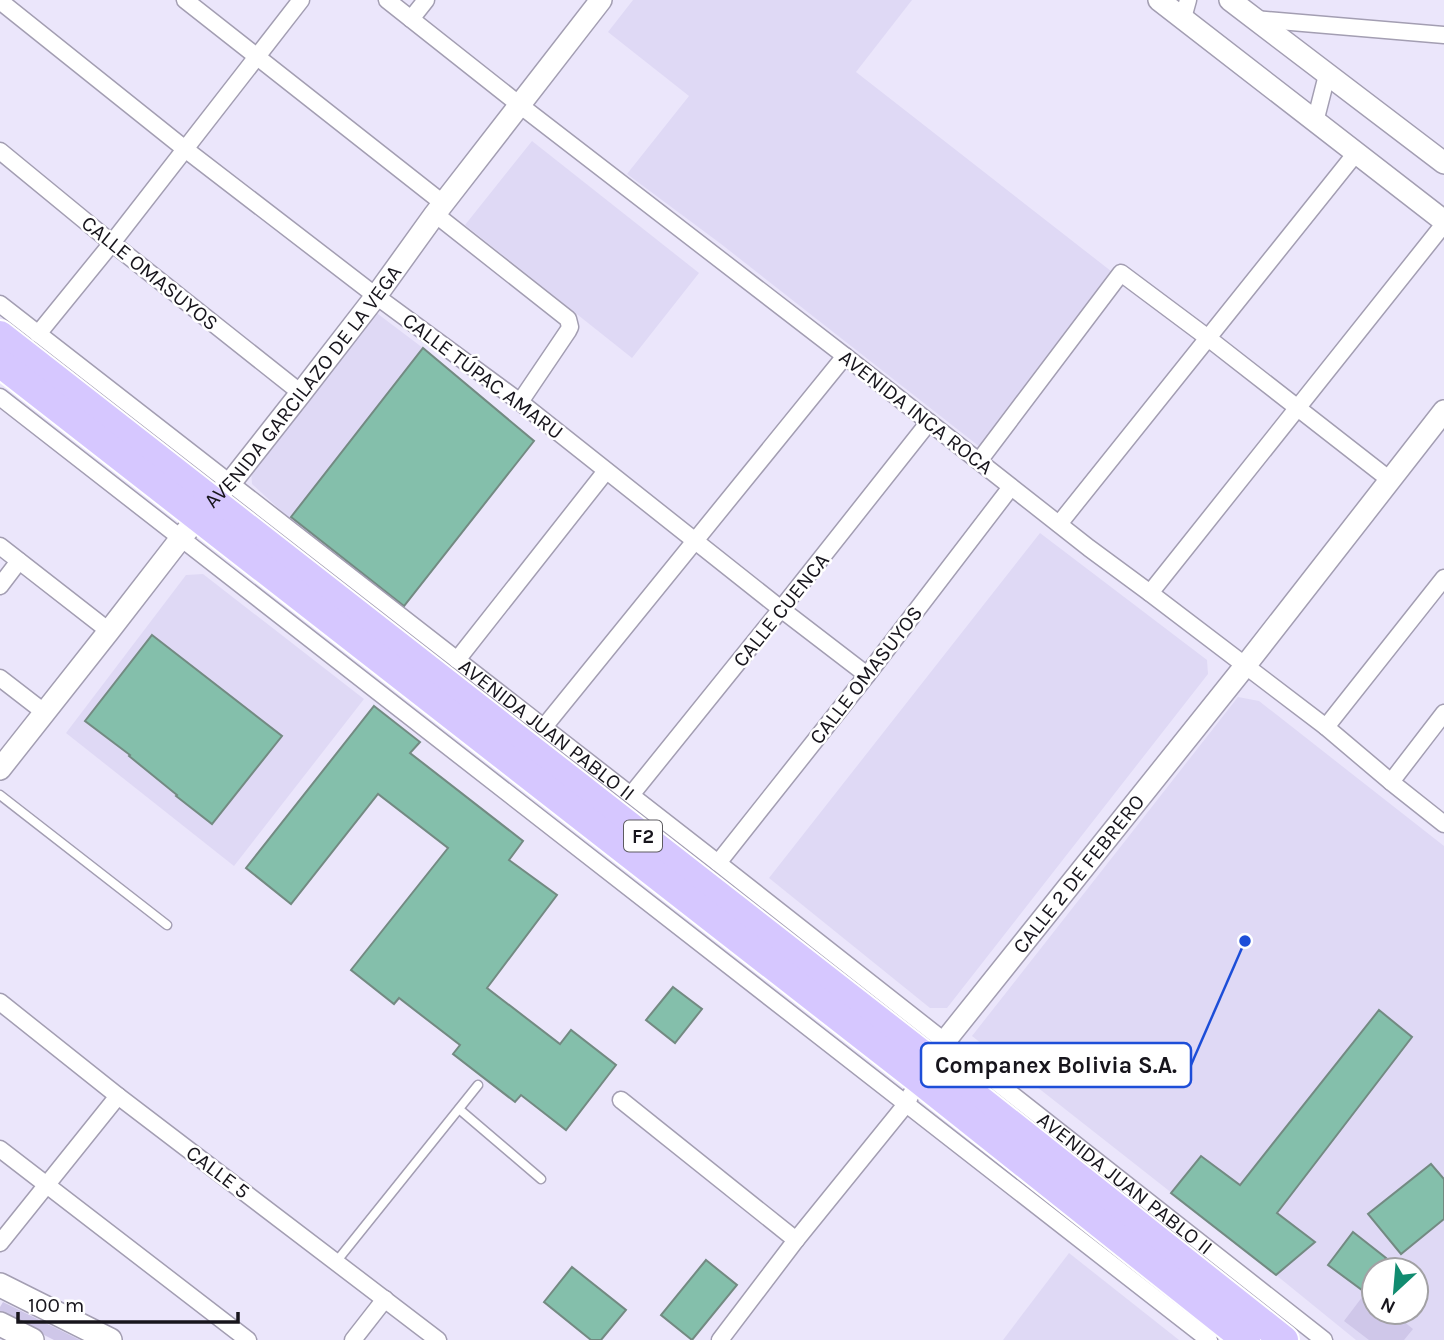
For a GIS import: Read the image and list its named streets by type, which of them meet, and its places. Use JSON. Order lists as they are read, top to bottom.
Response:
{
  "streets": {
    "highway": ["AVENIDA JUAN PABLO II", "F2"],
    "street": [
      "CALLE OMASUYOS",
      "CALLE TÚPAC AMARU",
      "AVENIDA GARCILAZO DE LA VEGA",
      "AVENIDA INCA ROCA",
      "CALLE CUENCA",
      "CALLE 2 DE FEBRERO",
      "CALLE 5"
    ]
  },
  "crossings": [
    ["CALLE OMASUYOS", "CALLE TÚPAC AMARU"],
    ["CALLE OMASUYOS", "AVENIDA GARCILAZO DE LA VEGA"],
    ["CALLE OMASUYOS", "AVENIDA INCA ROCA"],
    ["CALLE OMASUYOS", "AVENIDA JUAN PABLO II"],
    ["CALLE TÚPAC AMARU", "AVENIDA GARCILAZO DE LA VEGA"],
    ["CALLE TÚPAC AMARU", "CALLE CUENCA"],
    ["AVENIDA GARCILAZO DE LA VEGA", "AVENIDA INCA ROCA"],
    ["AVENIDA GARCILAZO DE LA VEGA", "AVENIDA JUAN PABLO II"],
    ["AVENIDA INCA ROCA", "CALLE CUENCA"],
    ["AVENIDA INCA ROCA", "CALLE 2 DE FEBRERO"],
    ["CALLE CUENCA", "AVENIDA JUAN PABLO II"],
    ["AVENIDA JUAN PABLO II", "CALLE 2 DE FEBRERO"]
  ],
  "places": ["Companex Bolivia S.A."],
  "scale_bar": "100 m",
  "north": "bottom left"
}
